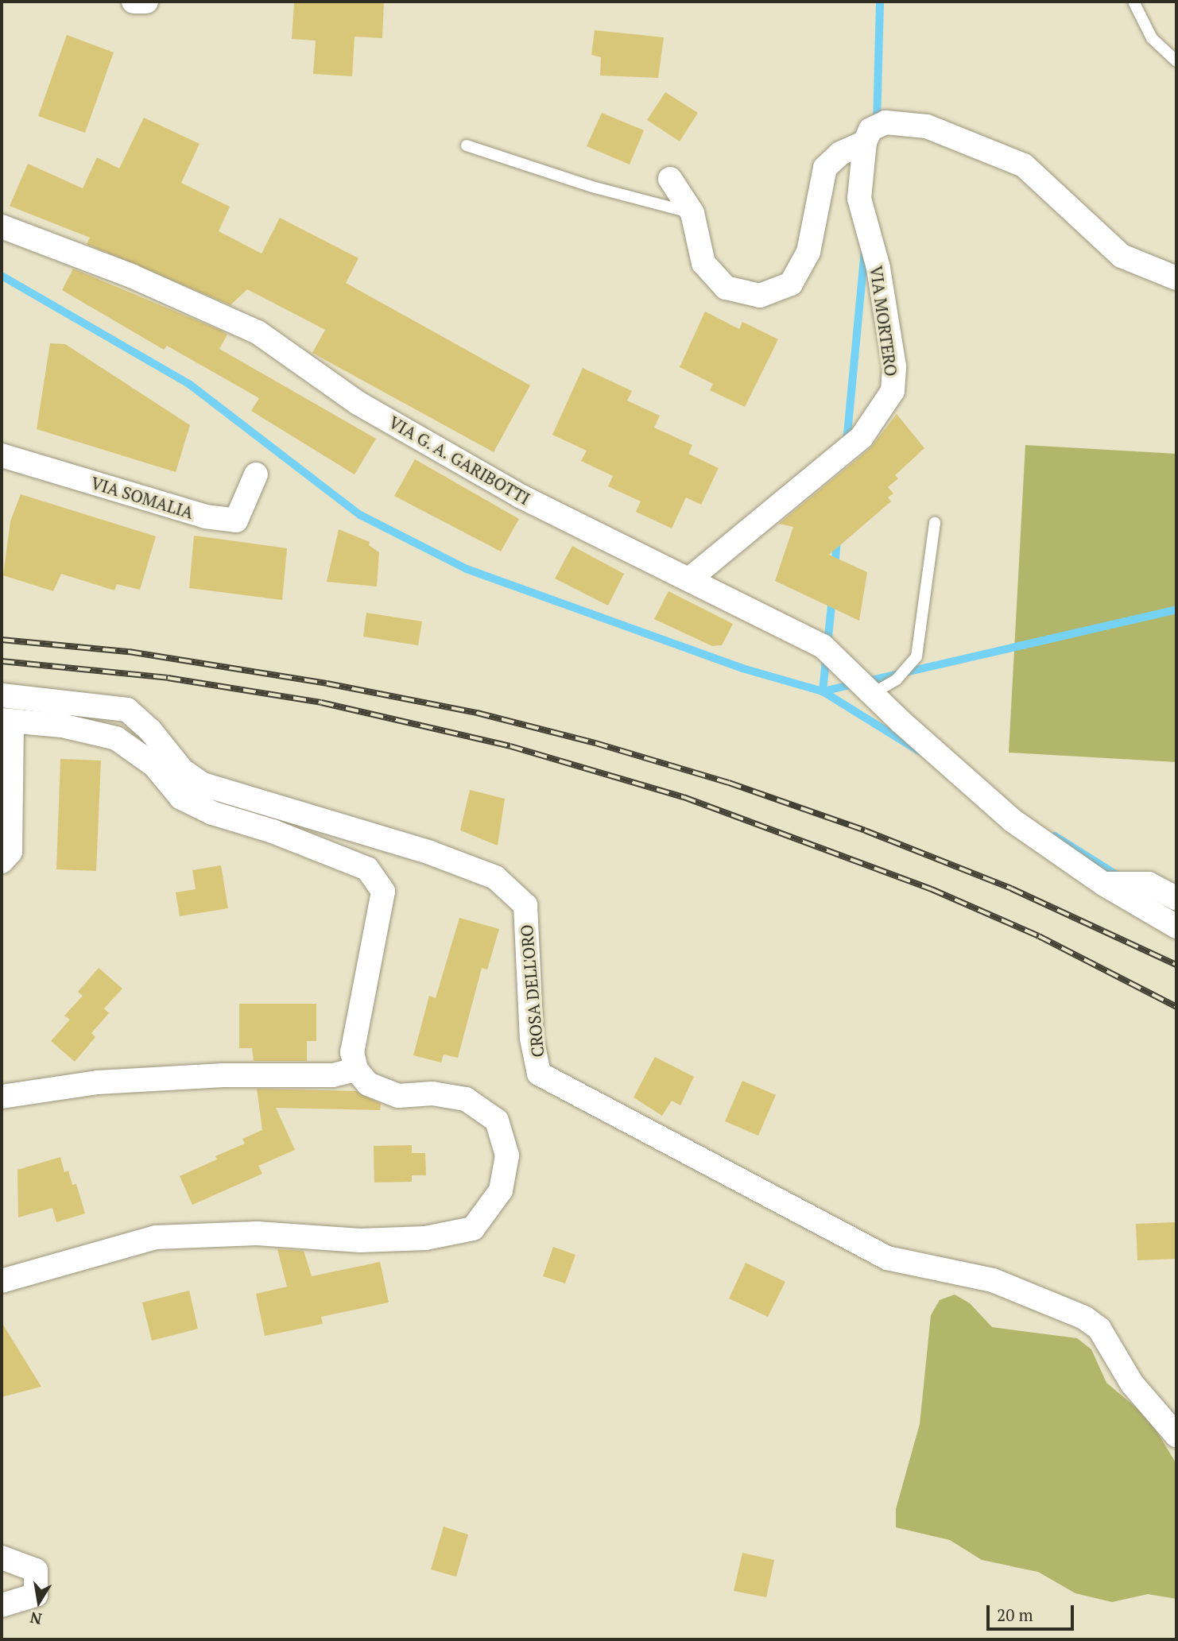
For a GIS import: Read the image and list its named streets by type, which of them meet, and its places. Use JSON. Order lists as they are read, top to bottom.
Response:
{
  "streets": {
    "street": [
      "VIA MORTERO",
      "VIA G. A. GARIBOTTI",
      "VIA SOMALIA",
      "CROSA DELL'ORO"
    ]
  },
  "crossings": [
    ["VIA MORTERO", "VIA G. A. GARIBOTTI"]
  ],
  "scale_bar": "20 m",
  "north": "bottom"
}
